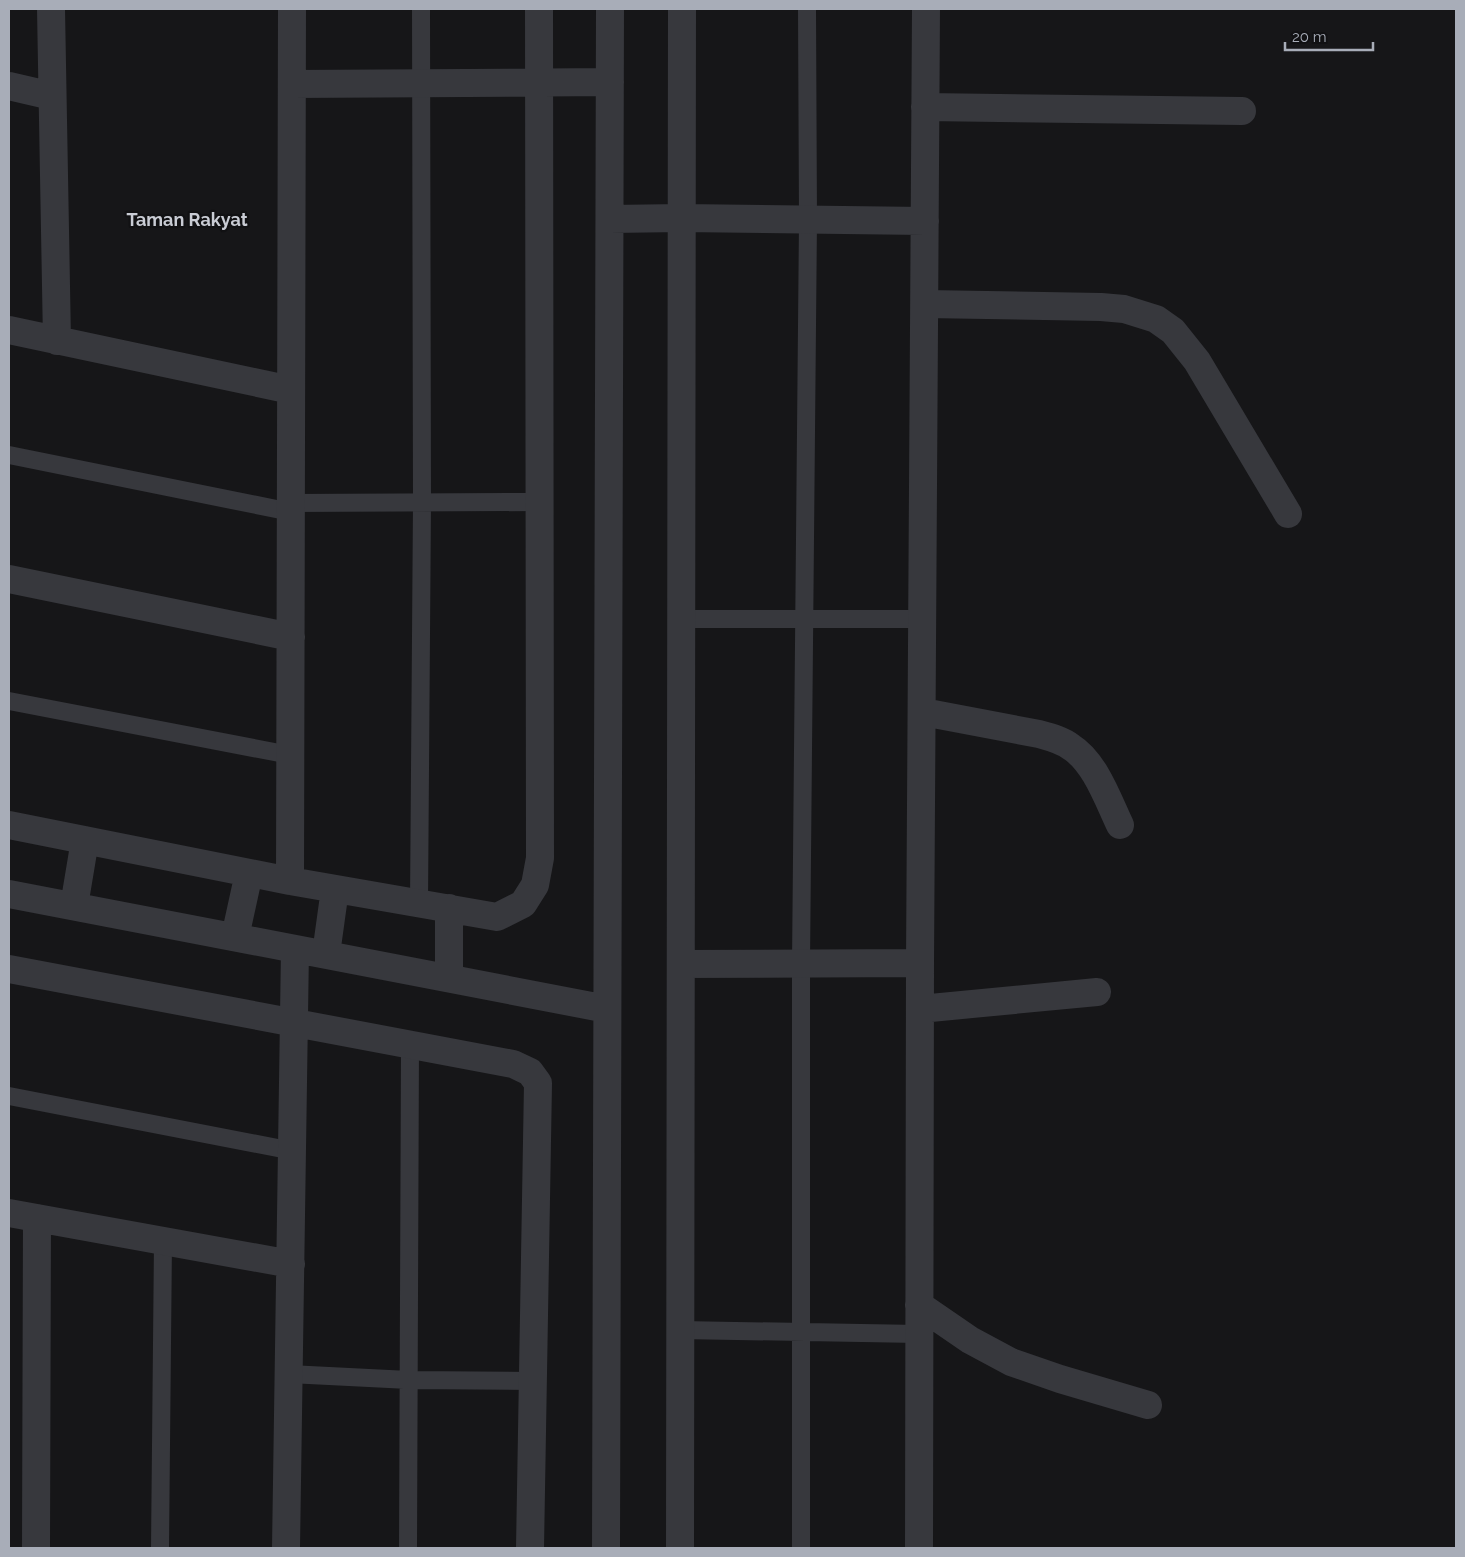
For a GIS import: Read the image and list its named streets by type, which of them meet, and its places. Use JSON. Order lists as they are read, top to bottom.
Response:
{
  "districts": ["Taman Rakyat"],
  "scale_bar": "20 m"
}
